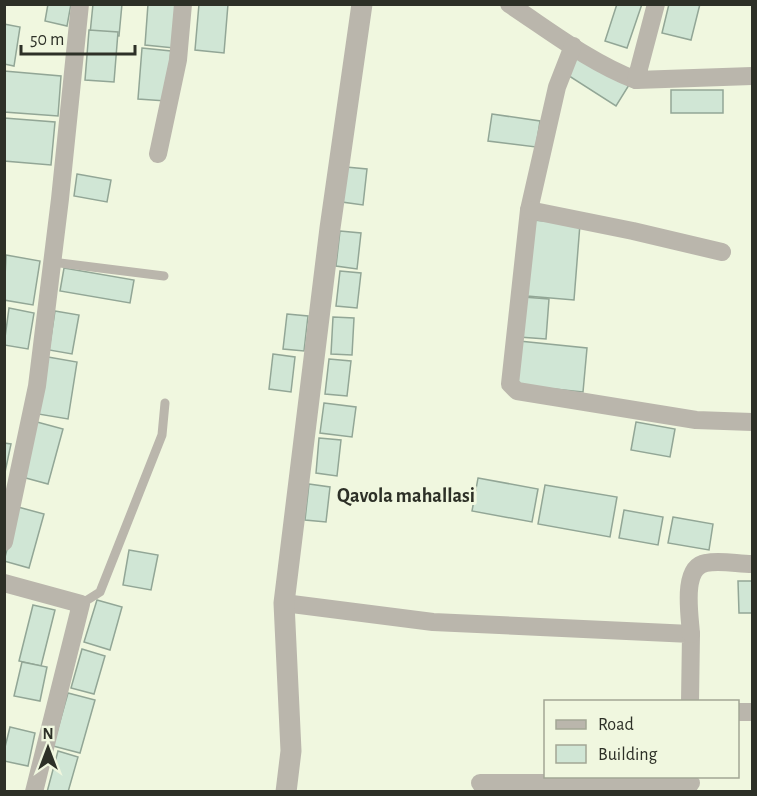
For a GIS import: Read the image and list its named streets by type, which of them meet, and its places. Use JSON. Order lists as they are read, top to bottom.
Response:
{
  "districts": ["Qavola mahallasi"],
  "legend": ["Road", "Building"],
  "scale_bar": "50 m",
  "north": "top"
}
